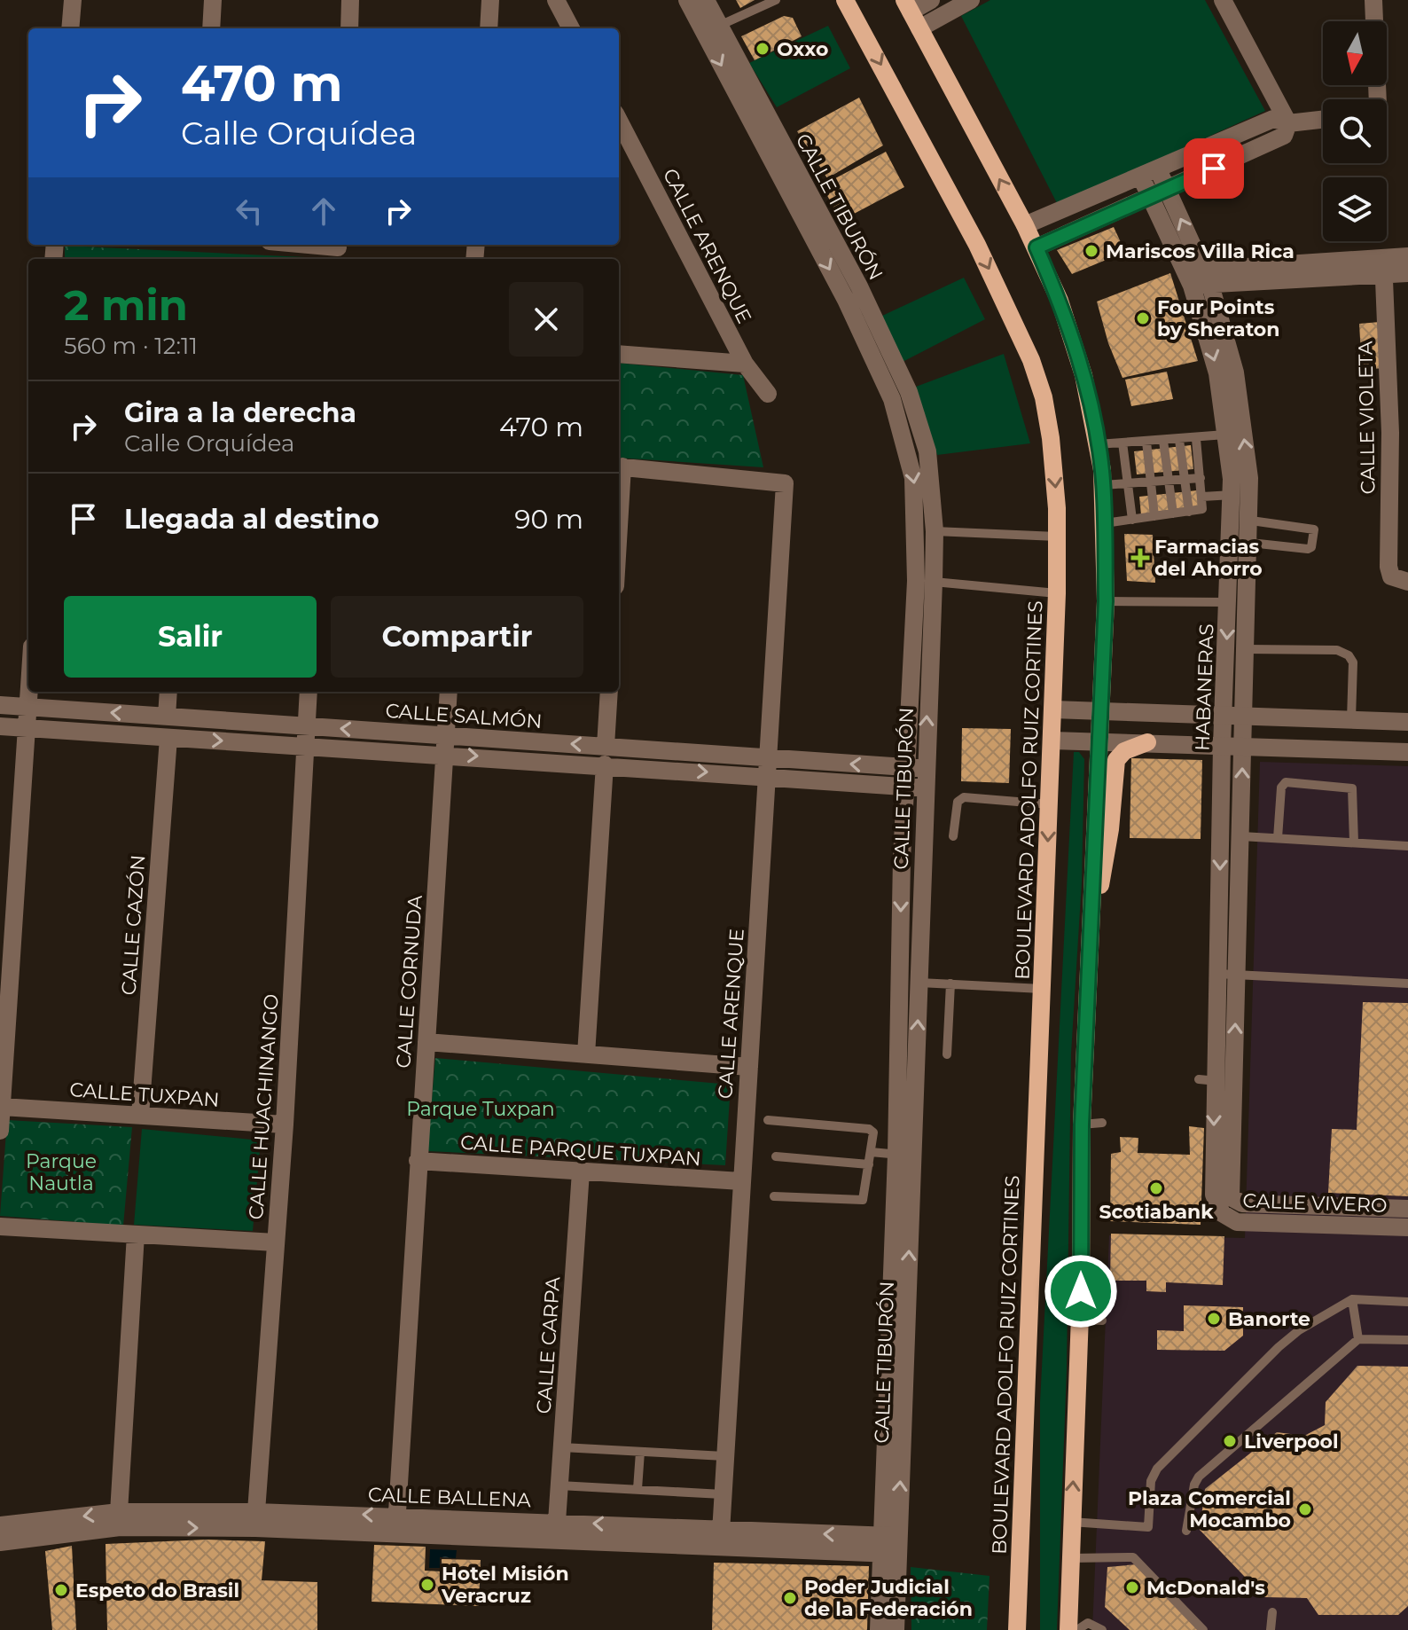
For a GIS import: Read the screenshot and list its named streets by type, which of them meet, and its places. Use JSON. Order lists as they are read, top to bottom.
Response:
{
  "streets": {
    "main road": ["BOULEVARD ADOLFO RUIZ CORTINES"],
    "street": [
      "CALLE TIBURÓN",
      "CALLE ARENQUE",
      "CALLE VIOLETA",
      "HABANERAS",
      "CALLE SALMÓN",
      "CALLE CAZÓN",
      "CALLE CORNUDA",
      "CALLE TUXPAN",
      "CALLE HUACHINANGO",
      "CALLE PARQUE TUXPAN",
      "CALLE VIVERO",
      "CALLE CARPA",
      "CALLE BALLENA"
    ]
  },
  "crossings": [
    ["CALLE TIBURÓN", "CALLE SALMÓN"],
    ["CALLE TIBURÓN", "CALLE BALLENA"],
    ["CALLE ARENQUE", "CALLE SALMÓN"],
    ["CALLE ARENQUE", "CALLE PARQUE TUXPAN"],
    ["CALLE ARENQUE", "CALLE BALLENA"],
    ["HABANERAS", "CALLE VIVERO"],
    ["CALLE SALMÓN", "CALLE CAZÓN"],
    ["CALLE SALMÓN", "CALLE CORNUDA"],
    ["CALLE SALMÓN", "CALLE HUACHINANGO"],
    ["CALLE CAZÓN", "CALLE TUXPAN"],
    ["CALLE CORNUDA", "CALLE PARQUE TUXPAN"],
    ["CALLE CORNUDA", "CALLE BALLENA"],
    ["CALLE TUXPAN", "CALLE HUACHINANGO"],
    ["CALLE HUACHINANGO", "CALLE BALLENA"],
    ["CALLE PARQUE TUXPAN", "CALLE CARPA"],
    ["CALLE CARPA", "CALLE BALLENA"]
  ],
  "parks": ["Parque Tuxpan", "Parque Nautla"],
  "places": {
    "other": [
      "Oxxo",
      "Mariscos Villa Rica",
      "Four Points by Sheraton",
      "Scotiabank",
      "Banorte",
      "Liverpool",
      "Plaza Comercial Mocambo",
      "Hotel Misión Veracruz",
      "McDonald's",
      "Espeto do Brasil",
      "Poder Judicial de la Federación"
    ],
    "health": ["Farmacias del Ahorro"]
  },
  "north": "bottom",
  "page": {
    "turn": ["470 m", "Calle Orquídea"],
    "heading": ["2 min", "560 m · 12:11"],
    "list": [
      {
        "name": "Gira a la derecha",
        "note": "Calle Orquídea",
        "value": "470 m"
      },
      {
        "name": "Llegada al destino",
        "value": "90 m"
      }
    ],
    "buttons": ["Salir", "Compartir"]
  }
}
